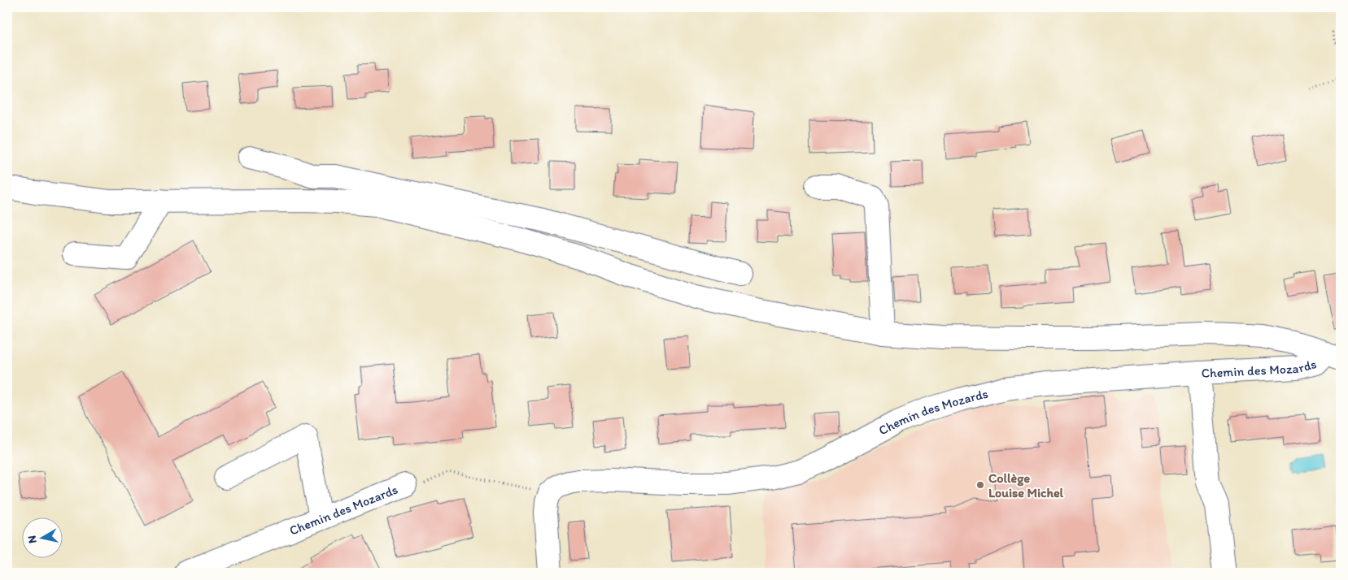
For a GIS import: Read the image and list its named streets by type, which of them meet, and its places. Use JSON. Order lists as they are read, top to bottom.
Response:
{
  "streets": {
    "street": ["Chemin des Mozards"]
  },
  "places": ["Collège Louise Michel"],
  "north": "left"
}
